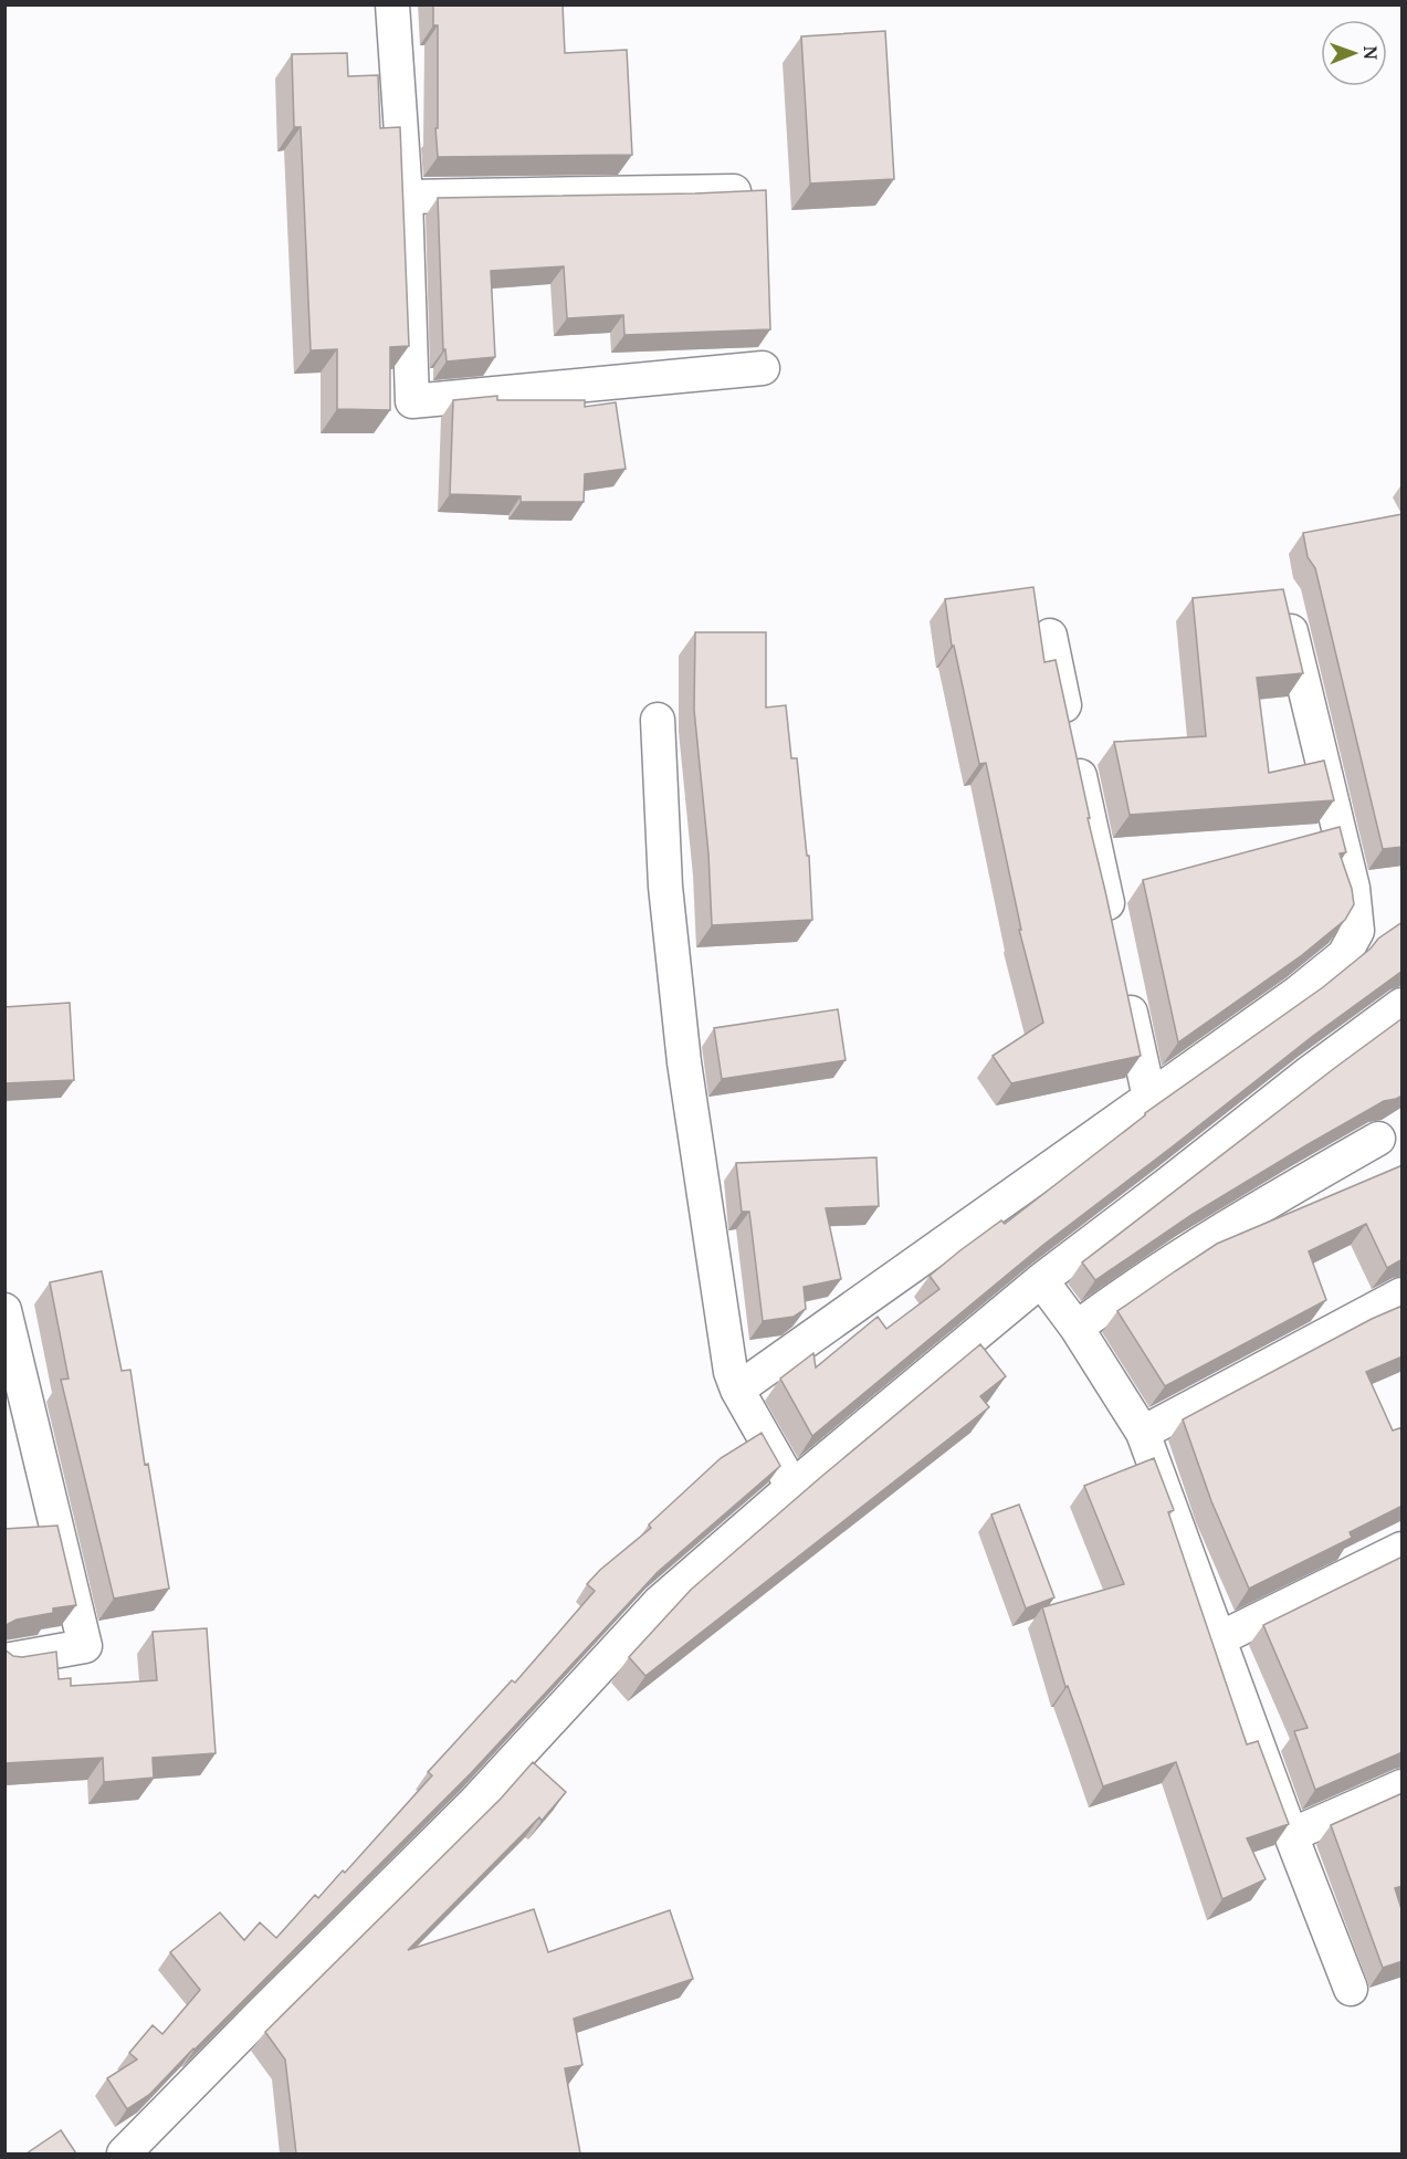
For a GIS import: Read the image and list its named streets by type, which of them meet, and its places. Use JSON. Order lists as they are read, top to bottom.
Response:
{
  "north": "right"
}
